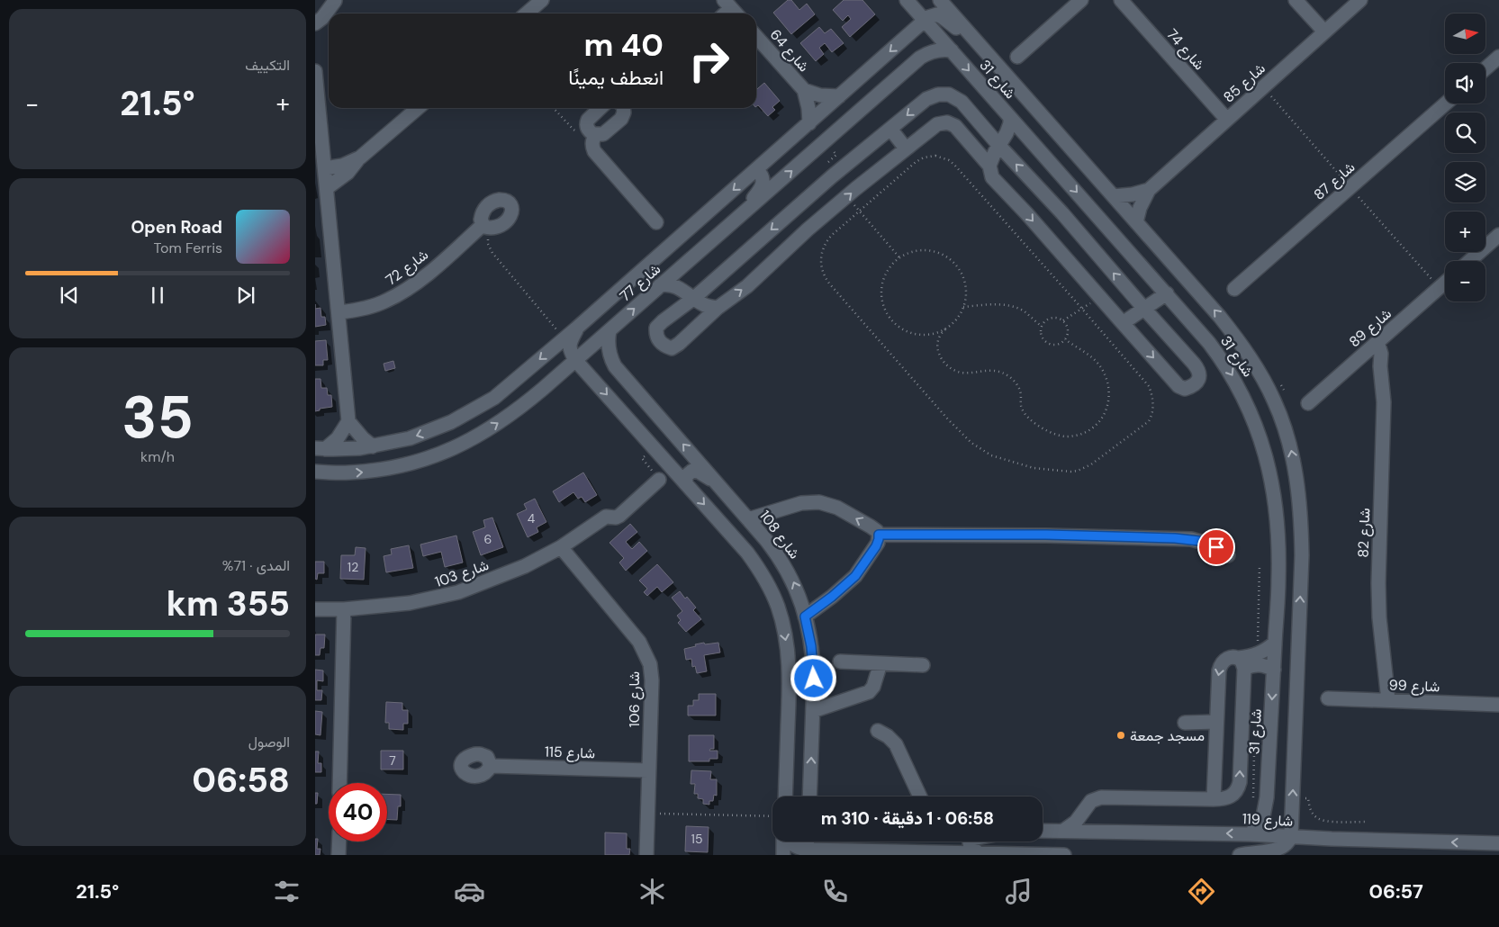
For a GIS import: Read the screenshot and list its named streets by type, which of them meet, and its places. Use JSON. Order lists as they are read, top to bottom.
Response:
{
  "streets": {
    "street": [
      "شارع 74",
      "شارع 64",
      "شارع 31",
      "شارع 85",
      "شارع 87",
      "شارع 72",
      "شارع 77",
      "شارع 89",
      "شارع 82",
      "شارع 108",
      "شارع 103",
      "شارع 99",
      "شارع 106",
      "شارع 115",
      "شارع 119"
    ]
  },
  "crossings": [
    ["شارع 74", "شارع 85"],
    ["شارع 64", "شارع 77"],
    ["شارع 31", "شارع 85"],
    ["شارع 31", "شارع 77"],
    ["شارع 31", "شارع 119"],
    ["شارع 77", "شارع 108"],
    ["شارع 89", "شارع 82"],
    ["شارع 82", "شارع 99"],
    ["شارع 103", "شارع 106"],
    ["شارع 106", "شارع 115"]
  ],
  "places": ["مسجد جمعة"],
  "house_numbers": [
    "4",
    "6",
    "12",
    "7",
    "15"
  ],
  "north": "right",
  "page": {
    "tile": [
      "التكييف",
      ["35", "km/h"],
      ["المدى · 71%", "355 km"],
      ["الوصول", "06:58"]
    ],
    "map_buttons": ["+", "−"],
    "turn": ["40 m", "انعطف يمينًا"],
    "heat": ["−", "21.5°", "+"],
    "song": ["Open Road", "Tom Ferris"],
    "limit": "40",
    "trip": "06:58 · 1 دقيقة · 310 m",
    "tabs": ["06:57", "21.5°"]
  }
}
